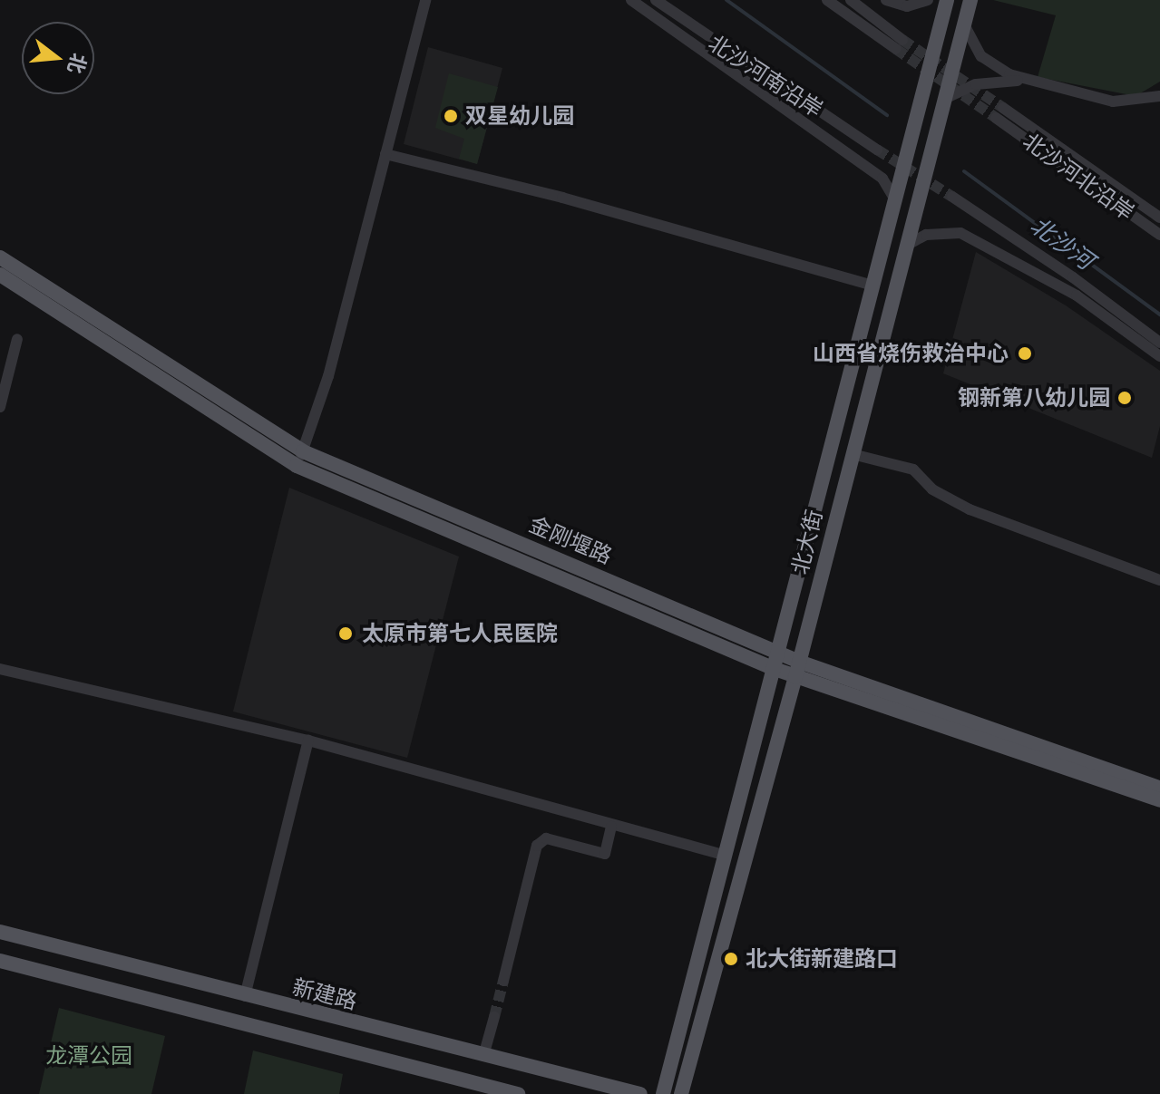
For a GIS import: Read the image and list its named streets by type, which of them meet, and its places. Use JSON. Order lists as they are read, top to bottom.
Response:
{
  "streets": {
    "main road": ["金刚堰路", "北大街", "新建路"],
    "street": ["北沙河南沿岸", "北沙河北沿岸"]
  },
  "crossings": [
    ["金刚堰路", "北大街"]
  ],
  "water": ["北沙河"],
  "parks": ["龙潭公园"],
  "places": [
    "双星幼儿园",
    "山西省烧伤救治中心",
    "钢新第八幼儿园",
    "太原市第七人民医院",
    "北大街新建路口"
  ],
  "north": "right"
}
